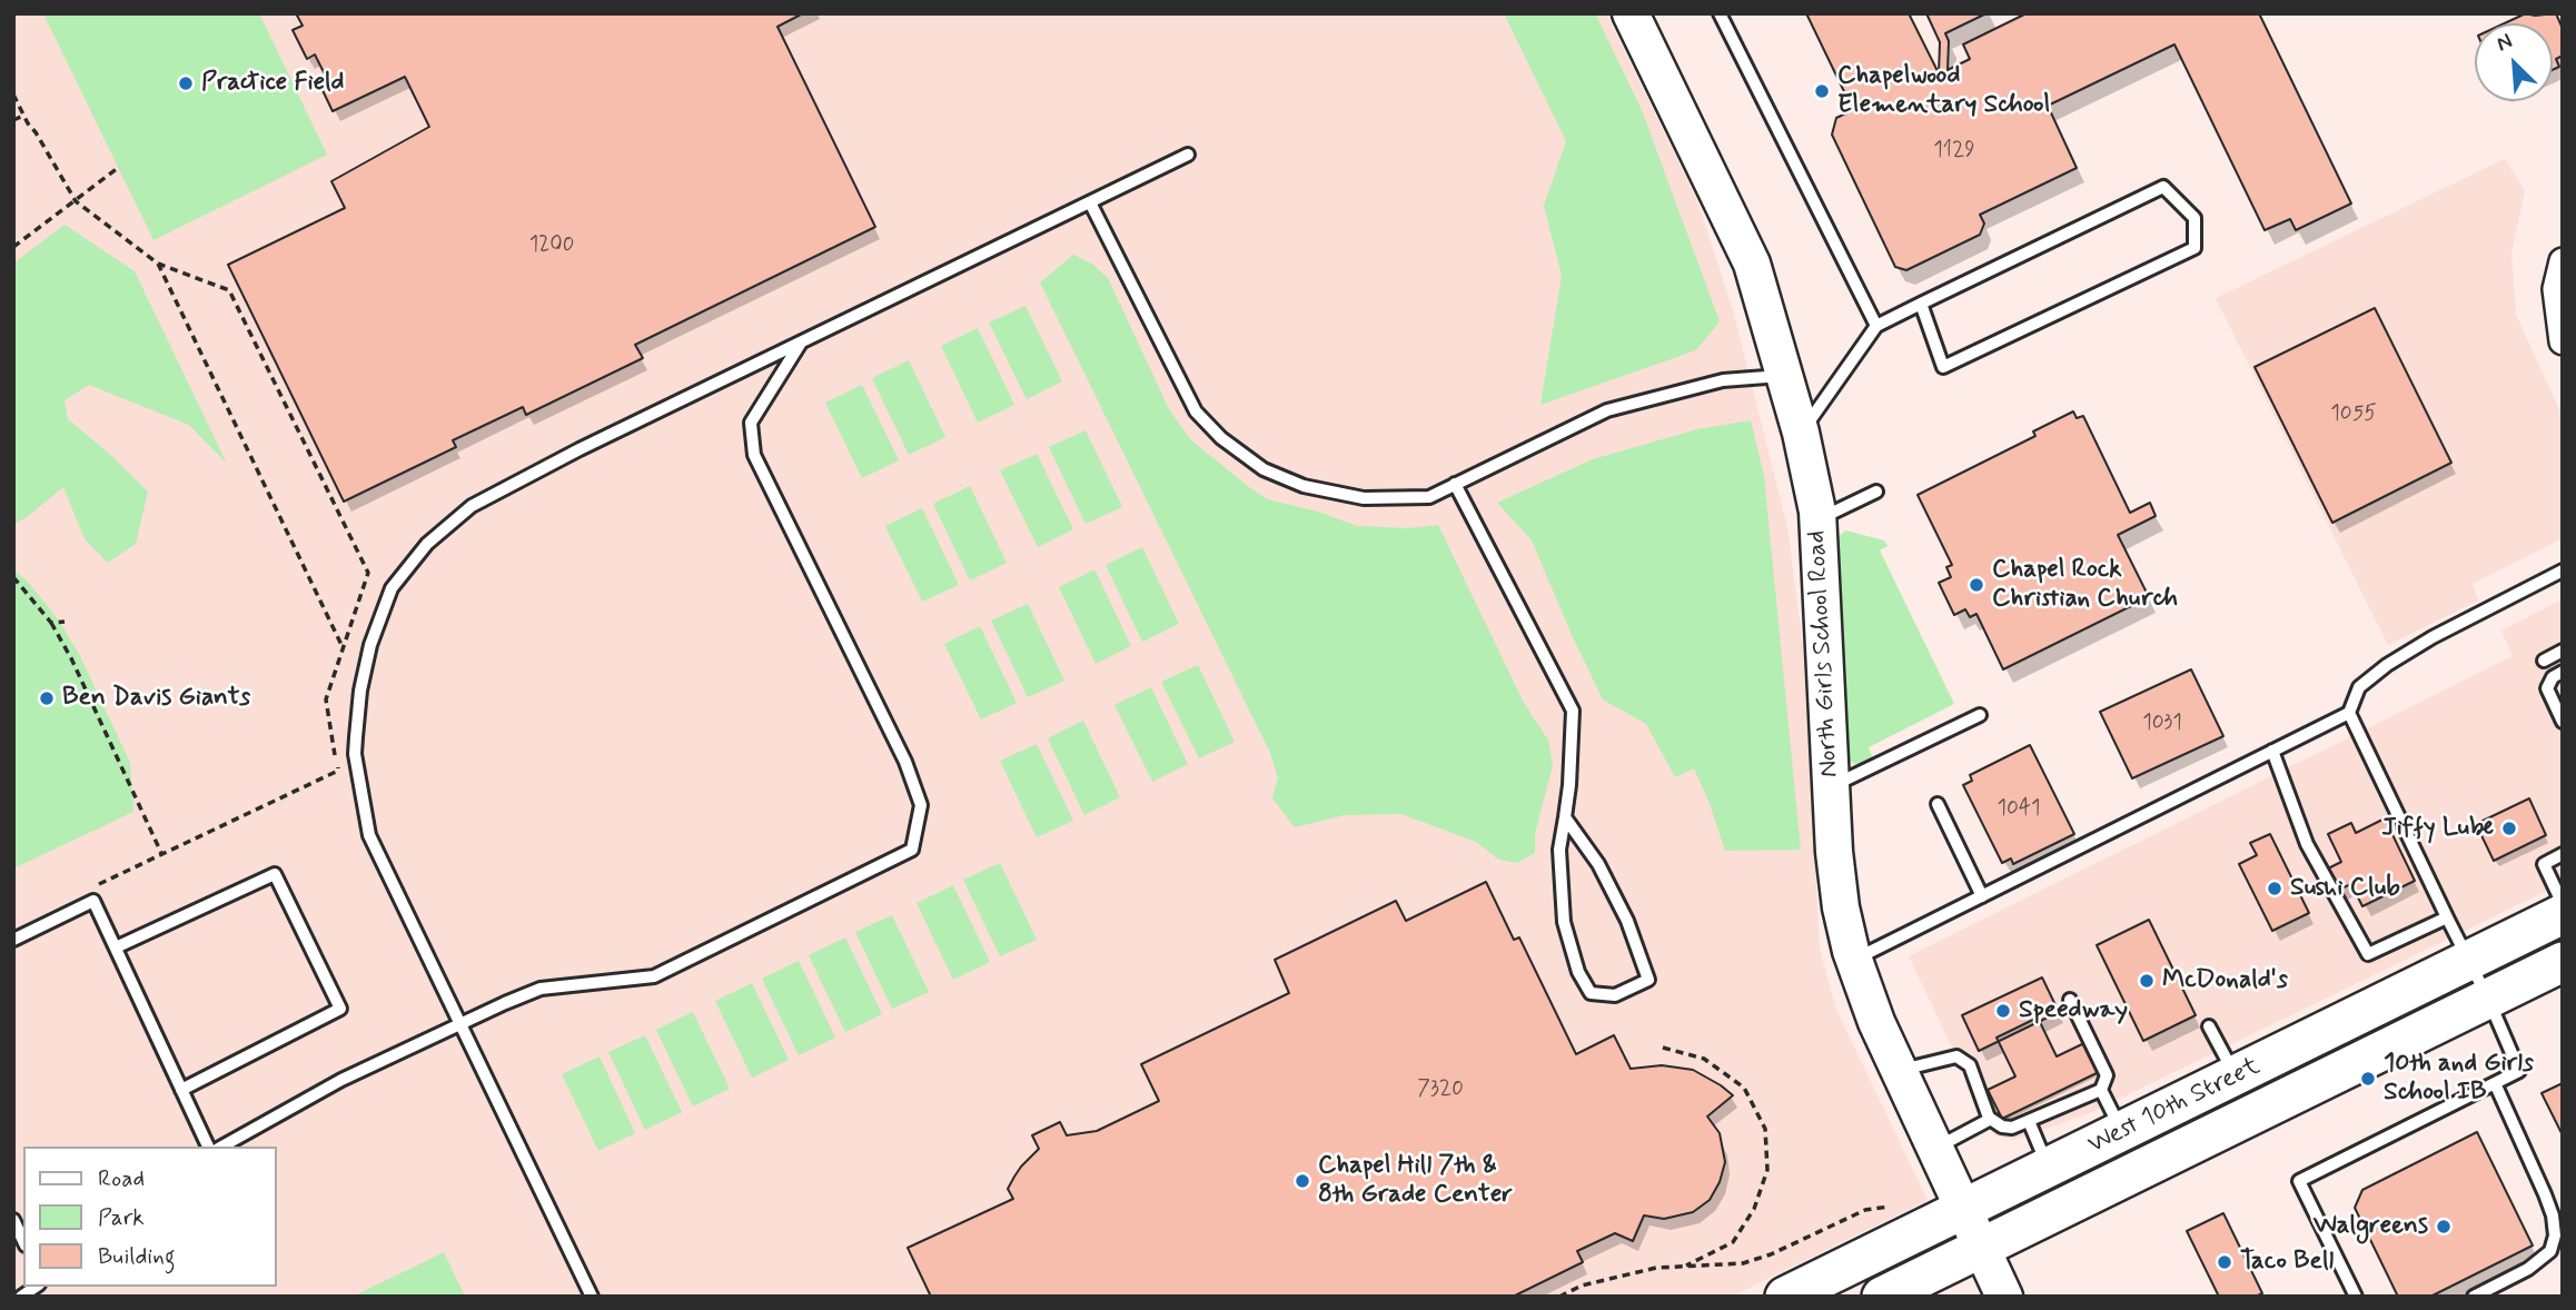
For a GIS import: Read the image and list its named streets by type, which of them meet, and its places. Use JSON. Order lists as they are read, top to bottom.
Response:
{
  "streets": {
    "main road": ["North Girls School Road", "West 10th Street"]
  },
  "crossings": [
    ["North Girls School Road", "West 10th Street"]
  ],
  "places": [
    "Practice Field",
    "Chapelwood Elementary School",
    "Chapel Rock Christian Church",
    "Ben Davis Giants",
    "Jiffy Lube",
    "Sushi Club",
    "McDonald's",
    "Speedway",
    "10th and Girls School IB",
    "Chapel Hill 7th & 8th Grade Center",
    "Walgreens",
    "Taco Bell"
  ],
  "house_numbers": [
    "1129",
    "1200",
    "1055",
    "1031",
    "1041",
    "7320"
  ],
  "legend": ["Road", "Park", "Building"],
  "north": "top left"
}
